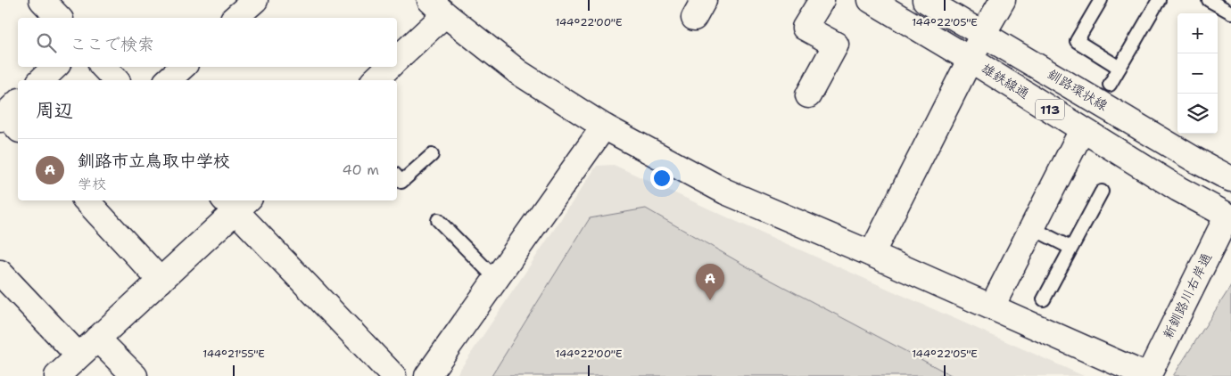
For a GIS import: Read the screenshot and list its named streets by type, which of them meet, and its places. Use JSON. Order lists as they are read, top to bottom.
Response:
{
  "streets": {
    "street": [
      "雄鉄線通",
      "釧路環状線",
      "113",
      "新釧路川右岸通"
    ]
  },
  "crossings": [
    ["雄鉄線通", "新釧路川右岸通"]
  ],
  "page": {
    "map_buttons": ["+", "−"],
    "search": "ここで検索",
    "heading": "周辺",
    "list": [
      {
        "mark": "A",
        "name": "釧路市立鳥取中学校",
        "note": "学校",
        "value": "40 m"
      }
    ],
    "pins": "A"
  },
  "coordinates": ["144°22'00\"E", "144°22'05\"E", "144°21'55\"E"]
}
